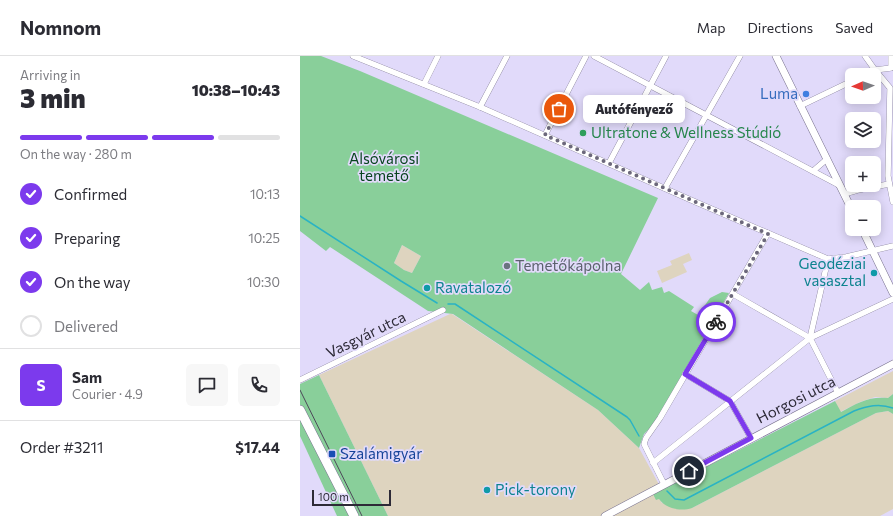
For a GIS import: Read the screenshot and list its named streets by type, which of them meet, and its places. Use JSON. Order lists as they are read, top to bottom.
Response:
{
  "streets": {
    "street": ["Vasgyár utca", "Horgosi utca"]
  },
  "parks": ["Alsóvárosi temető"],
  "places": {
    "other": [
      "Luma",
      "Autófényező",
      "Ultratone & Wellness Stúdió",
      "Temetőkápolna",
      "Geodéziai vasasztal",
      "Ravatalozó",
      "Pick-torony"
    ],
    "transit": ["Szalámigyár"]
  },
  "scale_bar": "100 m",
  "north": "left",
  "page": {
    "header": "Nomnom",
    "nav": ["Map", "Directions", "Saved"],
    "heading": ["3 min", "Arriving in", "10:38–10:43"],
    "panel": [
      "Sam",
      "Courier · 4.9",
      "Order #3211",
      "$17.44"
    ],
    "map_buttons": ["+", "−"],
    "bubble": "Autófényező",
    "bar": "On the way · 280 m",
    "list": [
      ["Confirmed", "10:13"],
      ["Preparing", "10:25"],
      ["On the way", "10:30"],
      "Delivered"
    ],
    "round": "S",
    "scale": "100 m"
  }
}
